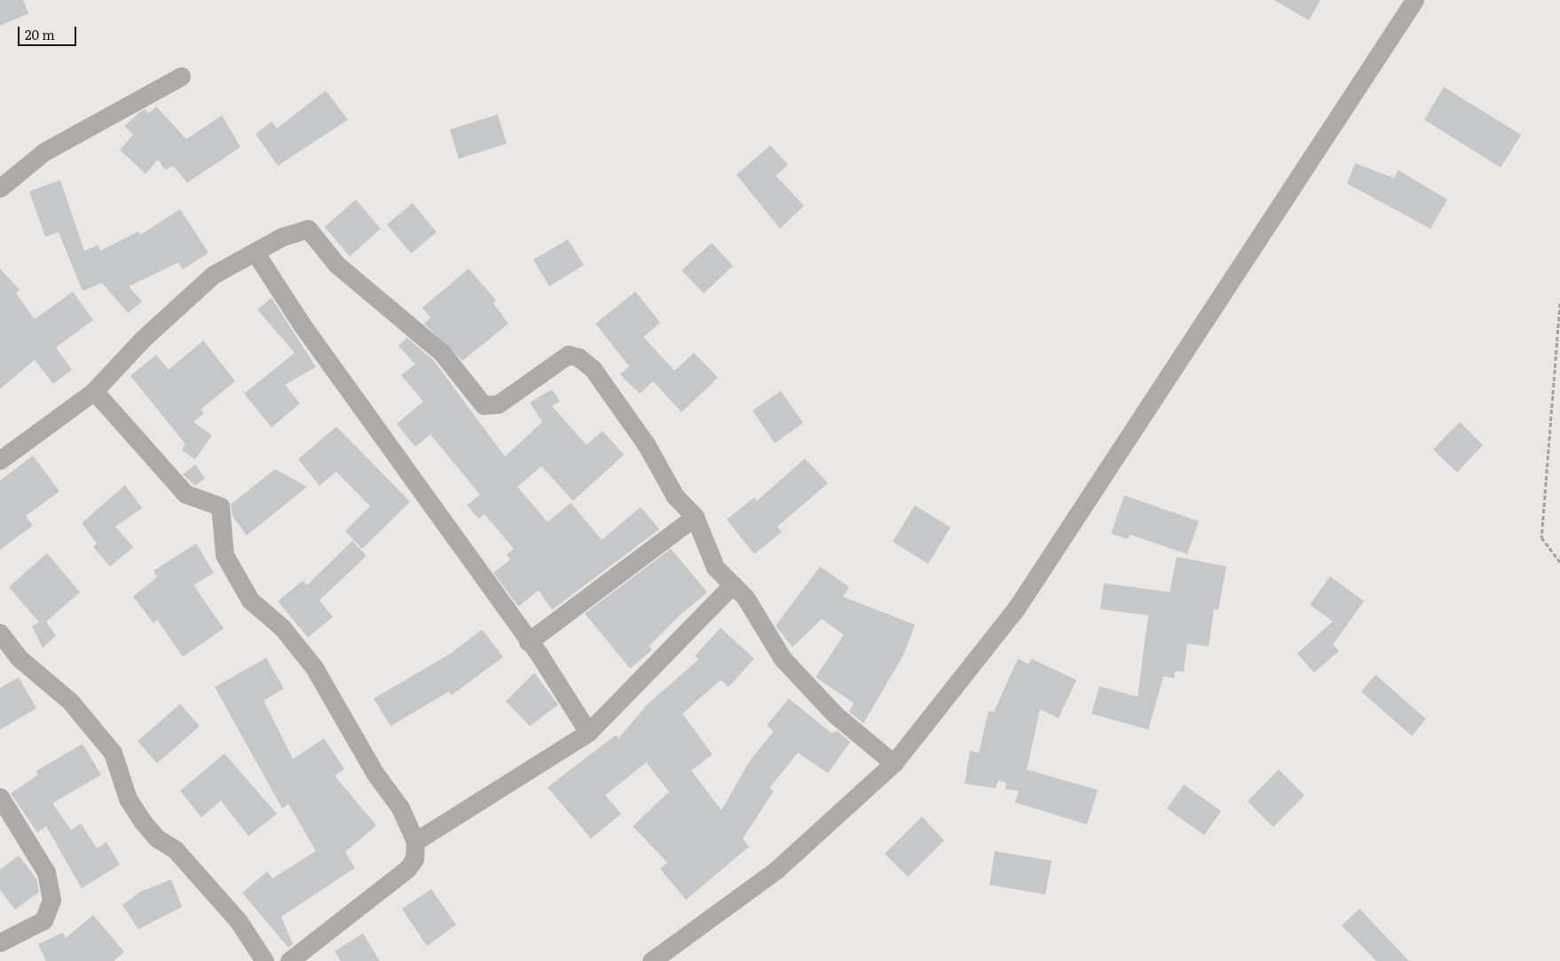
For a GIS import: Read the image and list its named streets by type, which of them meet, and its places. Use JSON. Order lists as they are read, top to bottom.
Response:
{
  "scale_bar": "20 m"
}
